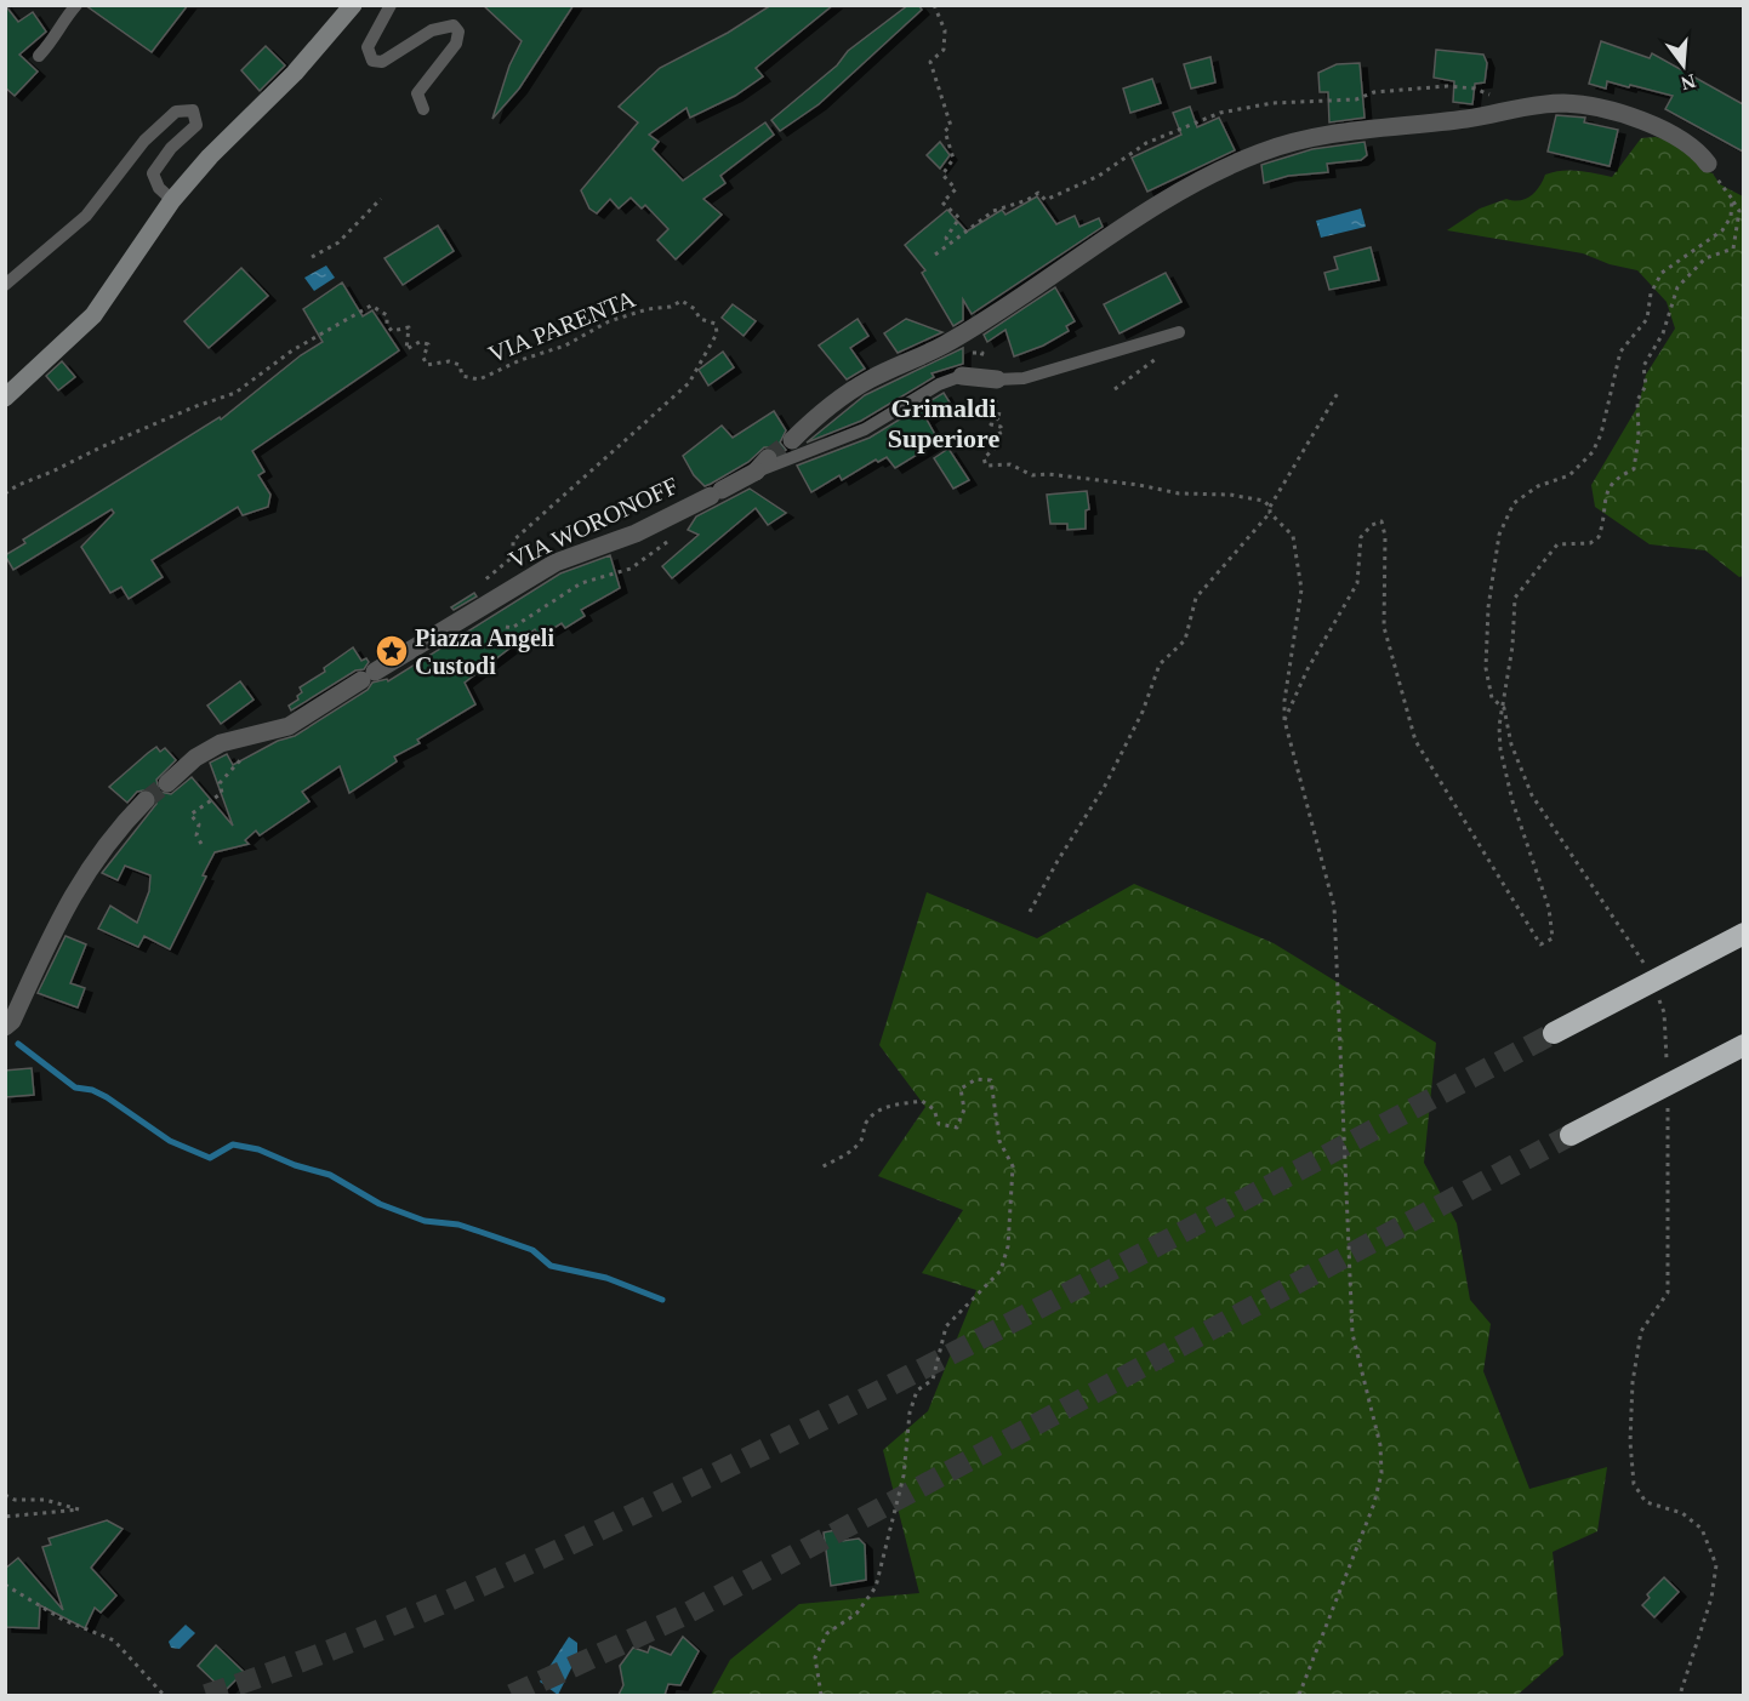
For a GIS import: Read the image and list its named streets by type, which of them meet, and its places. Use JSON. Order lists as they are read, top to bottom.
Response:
{
  "streets": {
    "street": ["VIA WORONOFF"],
    "path": ["VIA PARENTA"]
  },
  "districts": ["Grimaldi Superiore"],
  "places": {
    "place": ["Piazza Angeli Custodi"]
  },
  "north": "bottom"
}
